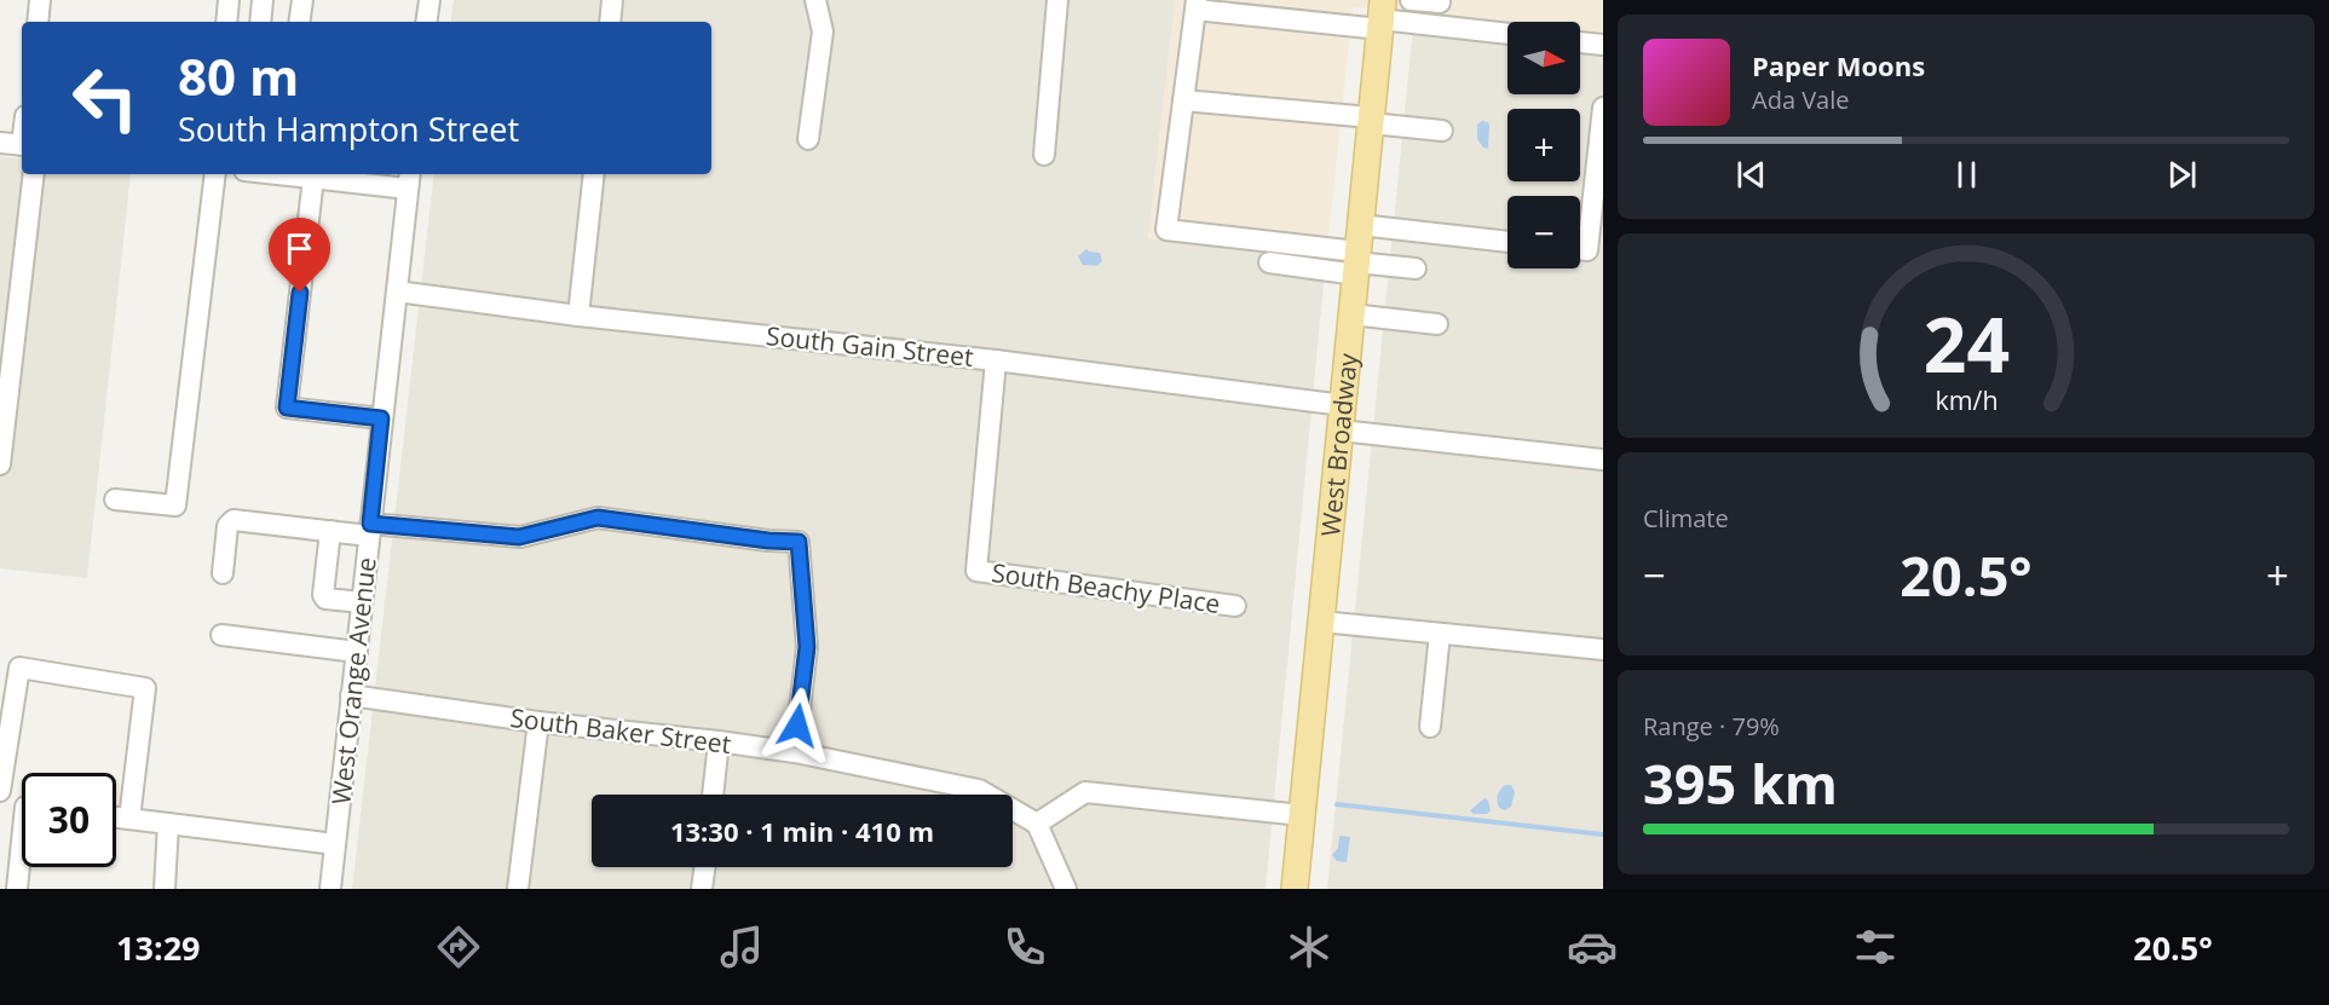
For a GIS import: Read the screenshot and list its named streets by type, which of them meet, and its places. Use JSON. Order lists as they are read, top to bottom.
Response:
{
  "streets": {
    "main road": ["West Broadway"],
    "street": [
      "South Gain Street",
      "South Beachy Place",
      "West Orange Avenue",
      "South Baker Street"
    ]
  },
  "crossings": [
    ["South Gain Street", "West Broadway"],
    ["South Gain Street", "South Beachy Place"],
    ["South Gain Street", "West Orange Avenue"],
    ["West Orange Avenue", "South Baker Street"]
  ],
  "north": "right",
  "page": {
    "map_buttons": ["+", "−"],
    "turn": ["80 m", "South Hampton Street"],
    "song": ["Paper Moons", "Ada Vale"],
    "tile": [
      "Climate",
      ["Range · 79%", "395 km"]
    ],
    "heat": ["−", "20.5°", "+"],
    "limit": "30",
    "trip": "13:30 · 1 min · 410 m",
    "tabs": ["13:29", "20.5°"],
    "gauge": ["24", "km/h"]
  }
}
